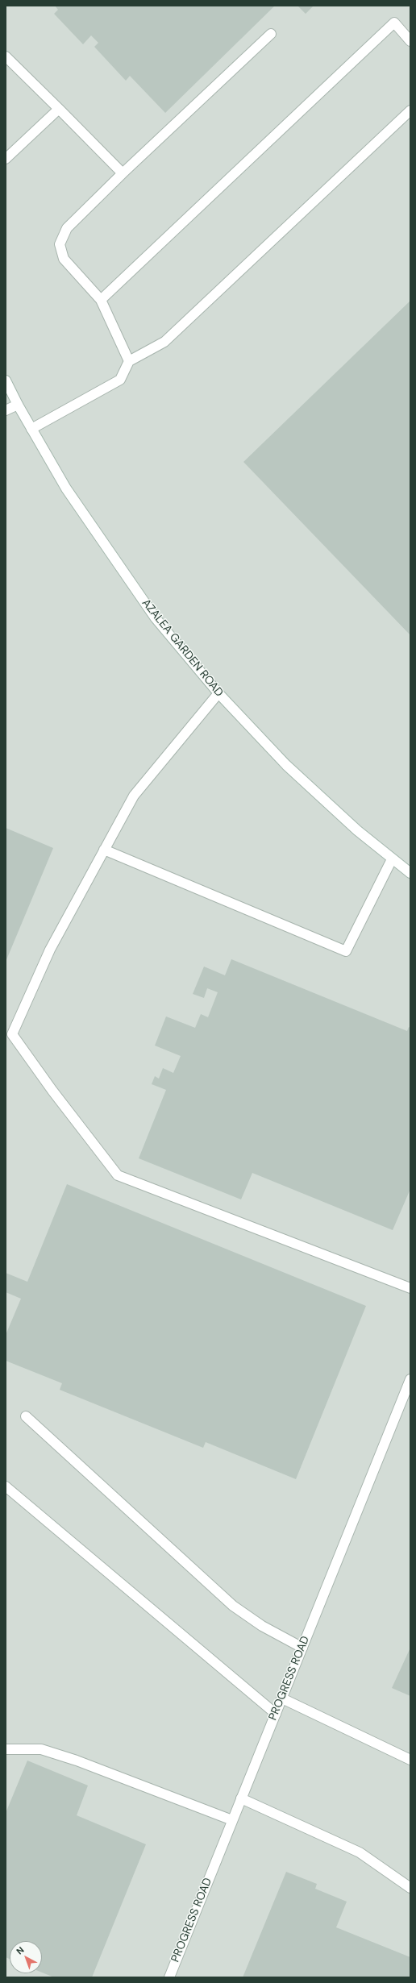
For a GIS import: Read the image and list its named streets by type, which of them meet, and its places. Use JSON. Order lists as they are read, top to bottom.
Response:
{
  "streets": {
    "main road": ["AZALEA GARDEN ROAD", "PROGRESS ROAD"]
  },
  "north": "top left"
}
